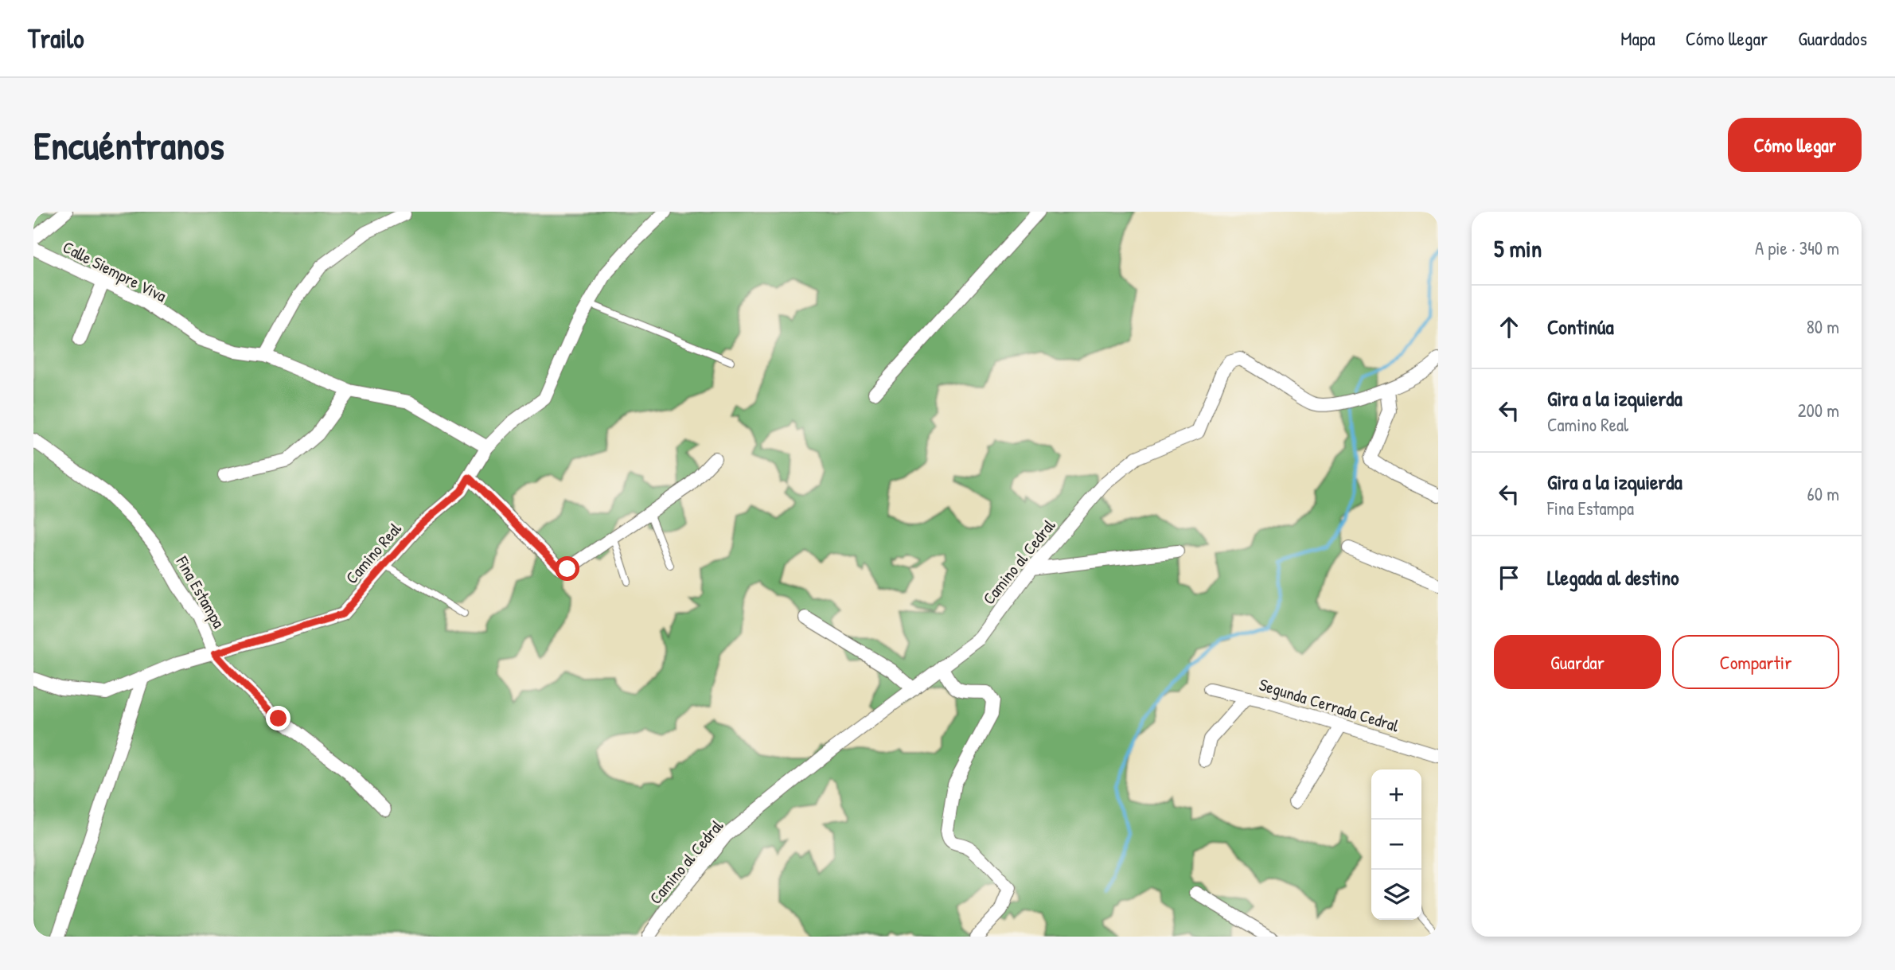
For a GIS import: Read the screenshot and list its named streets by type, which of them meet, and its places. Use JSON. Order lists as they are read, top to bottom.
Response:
{
  "streets": {
    "street": [
      "Calle Siempre Viva",
      "Camino Real",
      "Camino al Cedral",
      "Fina Estampa",
      "Segunda Cerrada Cedral"
    ]
  },
  "crossings": [
    ["Calle Siempre Viva", "Camino Real"],
    ["Camino Real", "Fina Estampa"]
  ],
  "page": {
    "header": "Trailo",
    "nav": ["Mapa", "Cómo llegar", "Guardados"],
    "buttons": [
      "Cómo llegar",
      ["Guardar", "Compartir"]
    ],
    "title": "Encuéntranos",
    "heading": ["5 min", "A pie · 340 m"],
    "list": [
      ["Continúa", "80 m"],
      ["Gira a la izquierda", "Camino Real", "200 m"],
      ["Gira a la izquierda", "Fina Estampa", "60 m"],
      "Llegada al destino"
    ],
    "map_buttons": ["+", "−"]
  }
}
